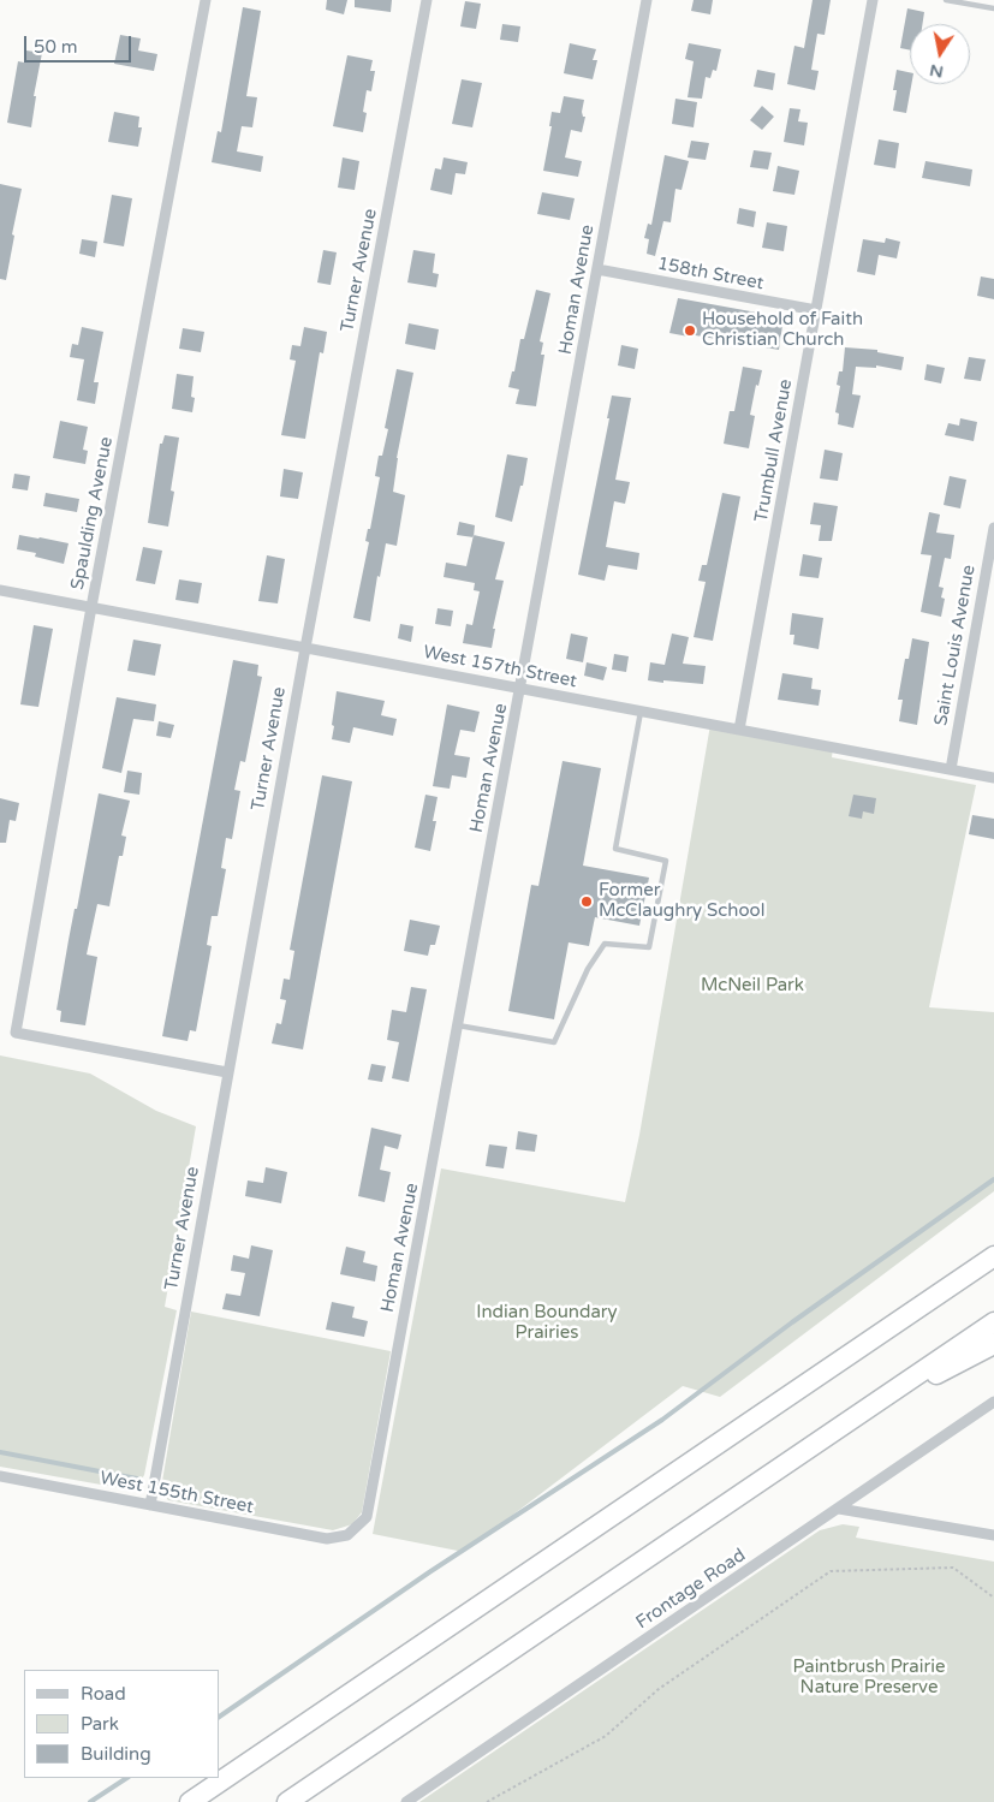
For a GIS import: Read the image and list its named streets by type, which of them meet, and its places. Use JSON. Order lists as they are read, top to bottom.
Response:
{
  "streets": {
    "street": [
      "Turner Avenue",
      "158th Street",
      "Homan Avenue",
      "Trumbull Avenue",
      "Spaulding Avenue",
      "Saint Louis Avenue",
      "West 157th Street",
      "West 155th Street",
      "Frontage Road"
    ]
  },
  "crossings": [
    ["Turner Avenue", "Spaulding Avenue"],
    ["Turner Avenue", "West 157th Street"],
    ["Turner Avenue", "West 155th Street"],
    ["158th Street", "Homan Avenue"],
    ["158th Street", "Trumbull Avenue"],
    ["Homan Avenue", "West 157th Street"],
    ["Homan Avenue", "West 155th Street"],
    ["Trumbull Avenue", "West 157th Street"],
    ["Spaulding Avenue", "West 157th Street"],
    ["Saint Louis Avenue", "West 157th Street"]
  ],
  "parks": ["McNeil Park", "Indian Boundary Prairies", "Paintbrush Prairie Nature Preserve"],
  "places": ["Household of Faith Christian Church", "Former McClaughry School"],
  "legend": ["Road", "Park", "Building"],
  "scale_bar": "50 m",
  "north": "bottom"
}
